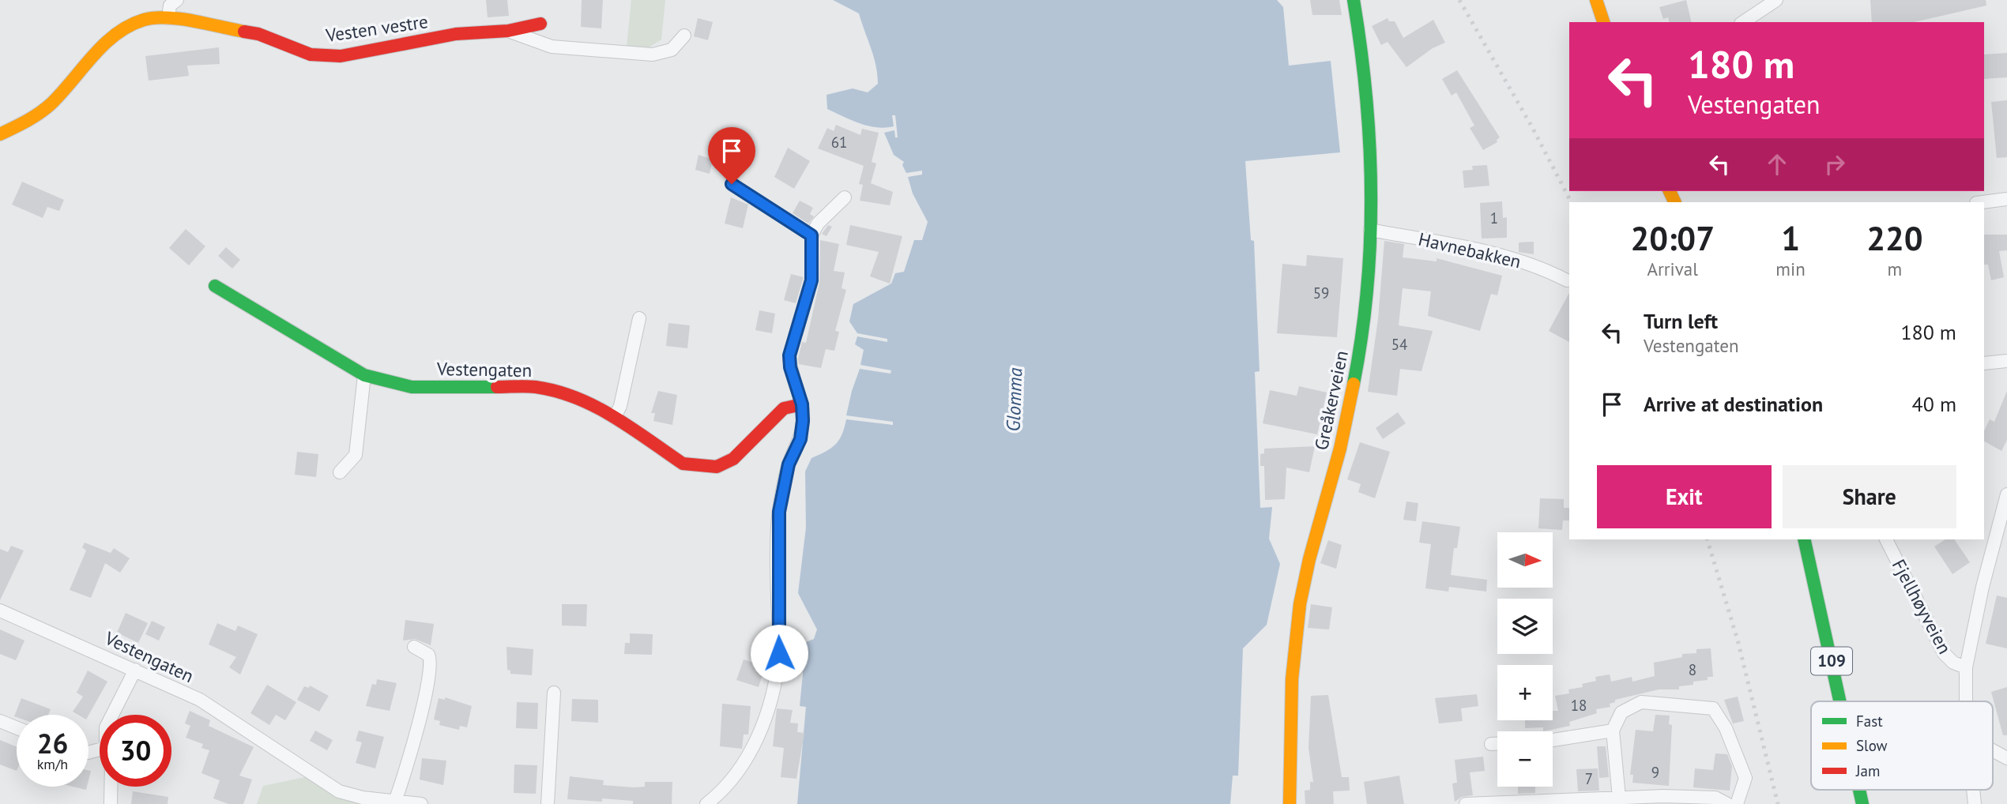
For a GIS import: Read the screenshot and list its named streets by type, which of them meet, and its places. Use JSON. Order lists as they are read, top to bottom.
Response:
{
  "streets": {
    "street": [
      "Vesten vestre",
      "Havnebakken",
      "Vestengaten",
      "Greåkerveien",
      "Fjellhøyveien",
      "109"
    ]
  },
  "crossings": [
    ["Havnebakken", "Greåkerveien"]
  ],
  "water": ["Glomma"],
  "house_numbers": [
    "61",
    "1",
    "59",
    "54",
    "8",
    "18",
    "9",
    "7"
  ],
  "legend": ["Fast", "Slow", "Jam"],
  "north": "right",
  "page": {
    "turn": ["180 m", "Vestengaten"],
    "eta": [
      "20:07",
      "Arrival",
      "1",
      "min",
      "220",
      "m"
    ],
    "list": [
      {
        "name": "Turn left",
        "note": "Vestengaten",
        "value": "180 m"
      },
      {
        "name": "Arrive at destination",
        "value": "40 m"
      }
    ],
    "buttons": ["Exit", "Share"],
    "map_buttons": ["+", "−"],
    "speed": "26 km/h",
    "limit": "30"
  }
}
